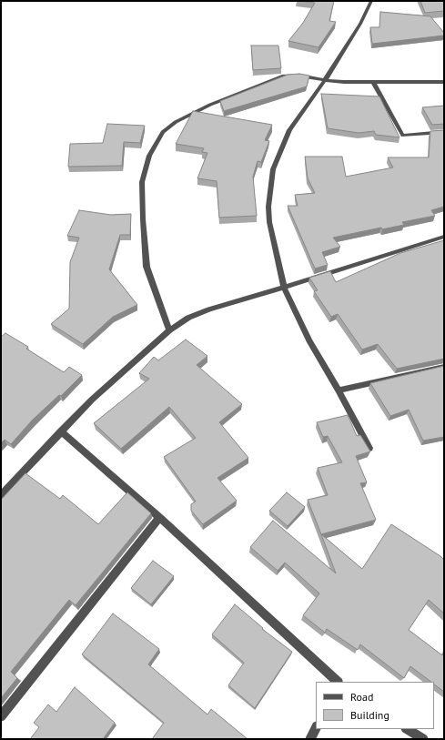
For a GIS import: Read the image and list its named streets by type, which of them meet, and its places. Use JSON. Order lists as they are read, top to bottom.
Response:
{
  "legend": ["Road", "Building"]
}
